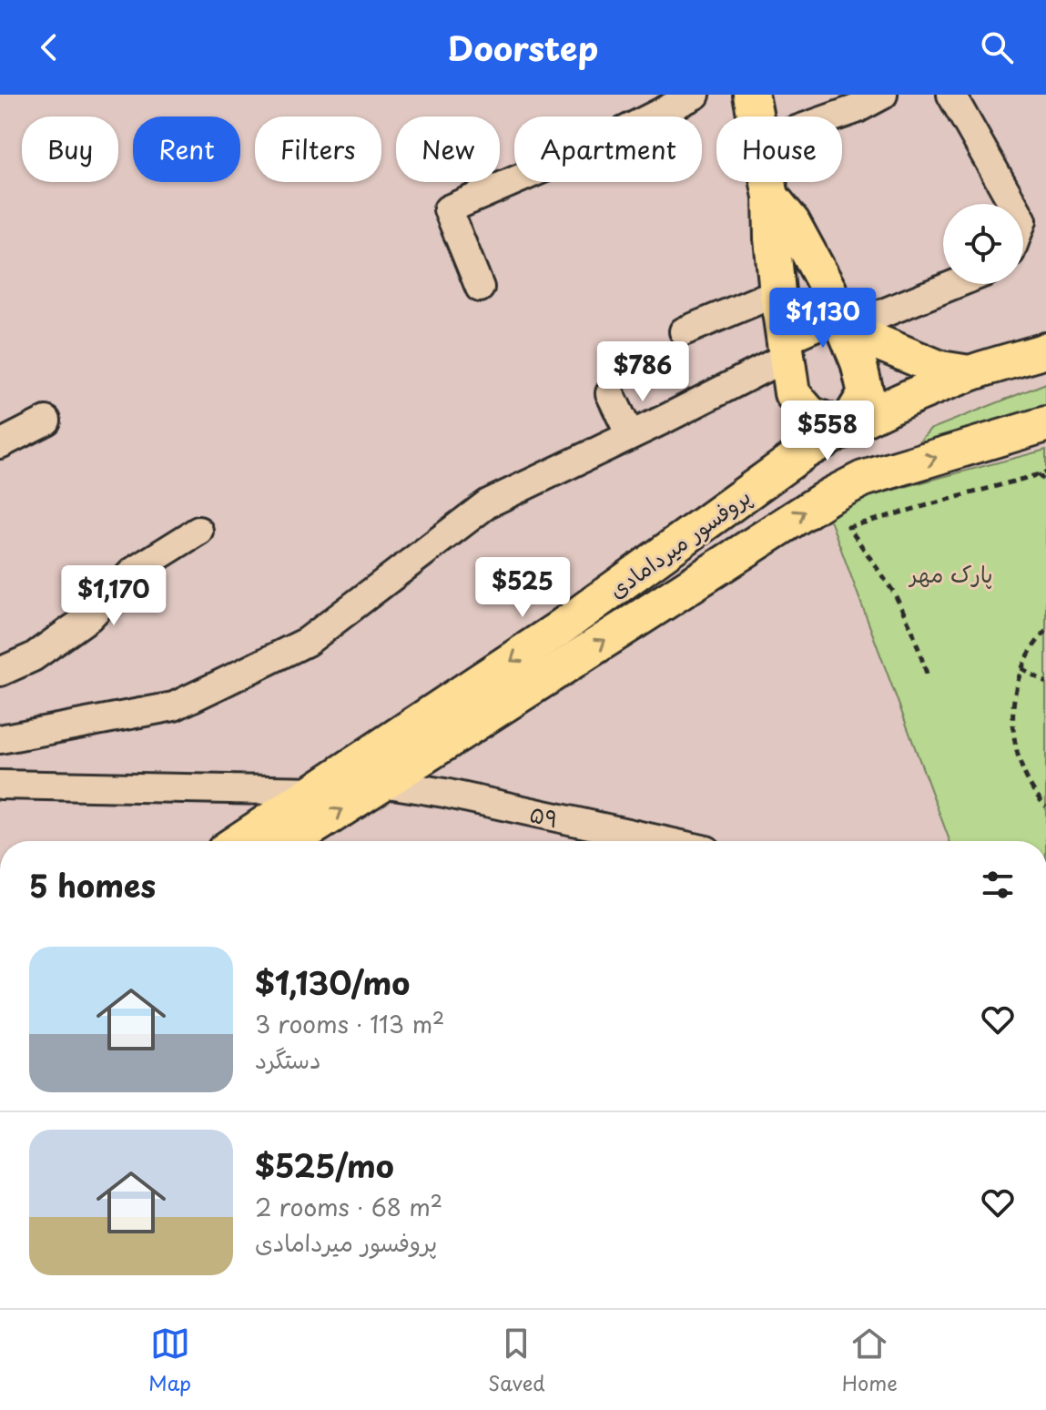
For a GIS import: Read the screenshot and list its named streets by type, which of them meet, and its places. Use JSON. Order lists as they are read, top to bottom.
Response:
{
  "streets": {
    "main road": ["پروفسور میردامادی"],
    "street": ["۵۹"]
  },
  "crossings": [
    ["پروفسور میردامادی", "۵۹"]
  ],
  "parks": ["پارک مهر"],
  "page": {
    "header": "Doorstep",
    "chip": [
      "Buy",
      "Rent",
      "Filters",
      "New",
      "Apartment",
      "House"
    ],
    "price": [
      "$1,130",
      "$786",
      "$558",
      "$525",
      "$1,170"
    ],
    "heading": "5 homes",
    "list": [
      {
        "name": "$1,130/mo",
        "note": "3 rooms · 113 m² · دستگرد"
      },
      {
        "name": "$525/mo",
        "note": "2 rooms · 68 m² · پروفسور میردامادی"
      }
    ],
    "tabs": ["Map", "Saved", "Home"]
  }
}
